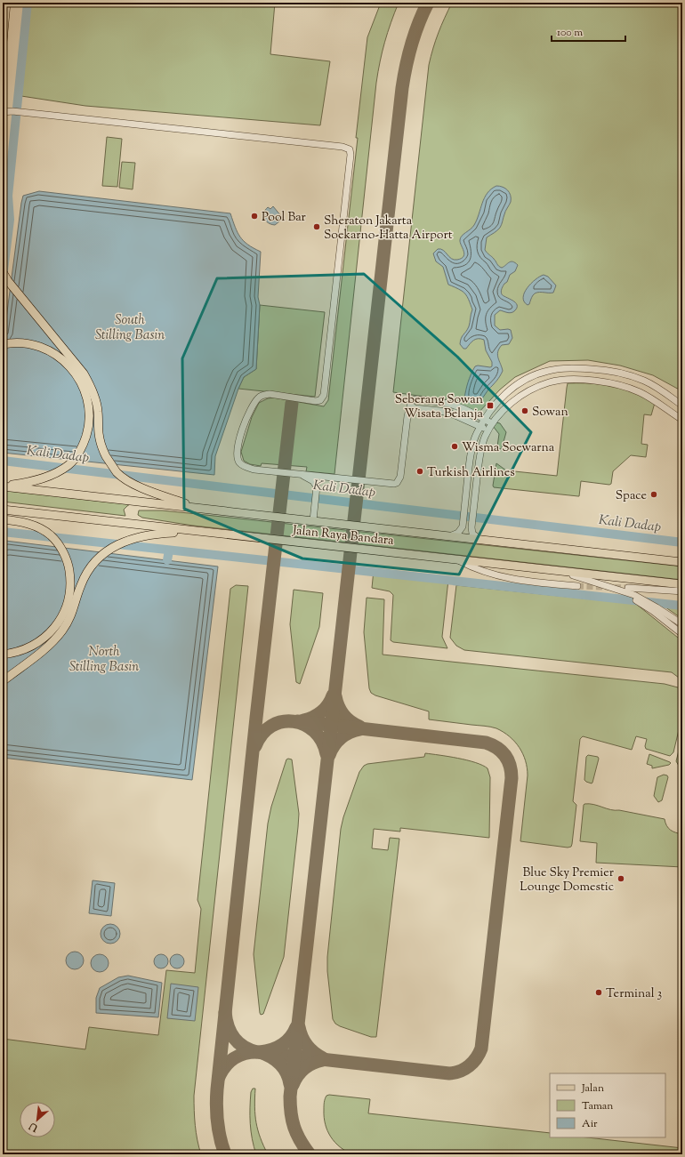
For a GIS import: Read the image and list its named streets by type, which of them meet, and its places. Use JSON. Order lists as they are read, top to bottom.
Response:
{
  "streets": {
    "main road": ["Jalan Raya Bandara"]
  },
  "water": ["South Stilling Basin", "Kali Dadap", "North Stilling Basin"],
  "places": {
    "other": [
      "Pool Bar",
      "Sheraton Jakarta Soekarno-Hatta Airport",
      "Sowan",
      "Wisma Soewarna",
      "Turkish Airlines",
      "Space",
      "Blue Sky Premier Lounge Domestic",
      "Terminal 3"
    ],
    "transit": ["Seberang Sowan Wisata Belanja"]
  },
  "legend": ["Jalan", "Taman", "Air"],
  "scale_bar": "100 m",
  "north": "bottom left"
}
